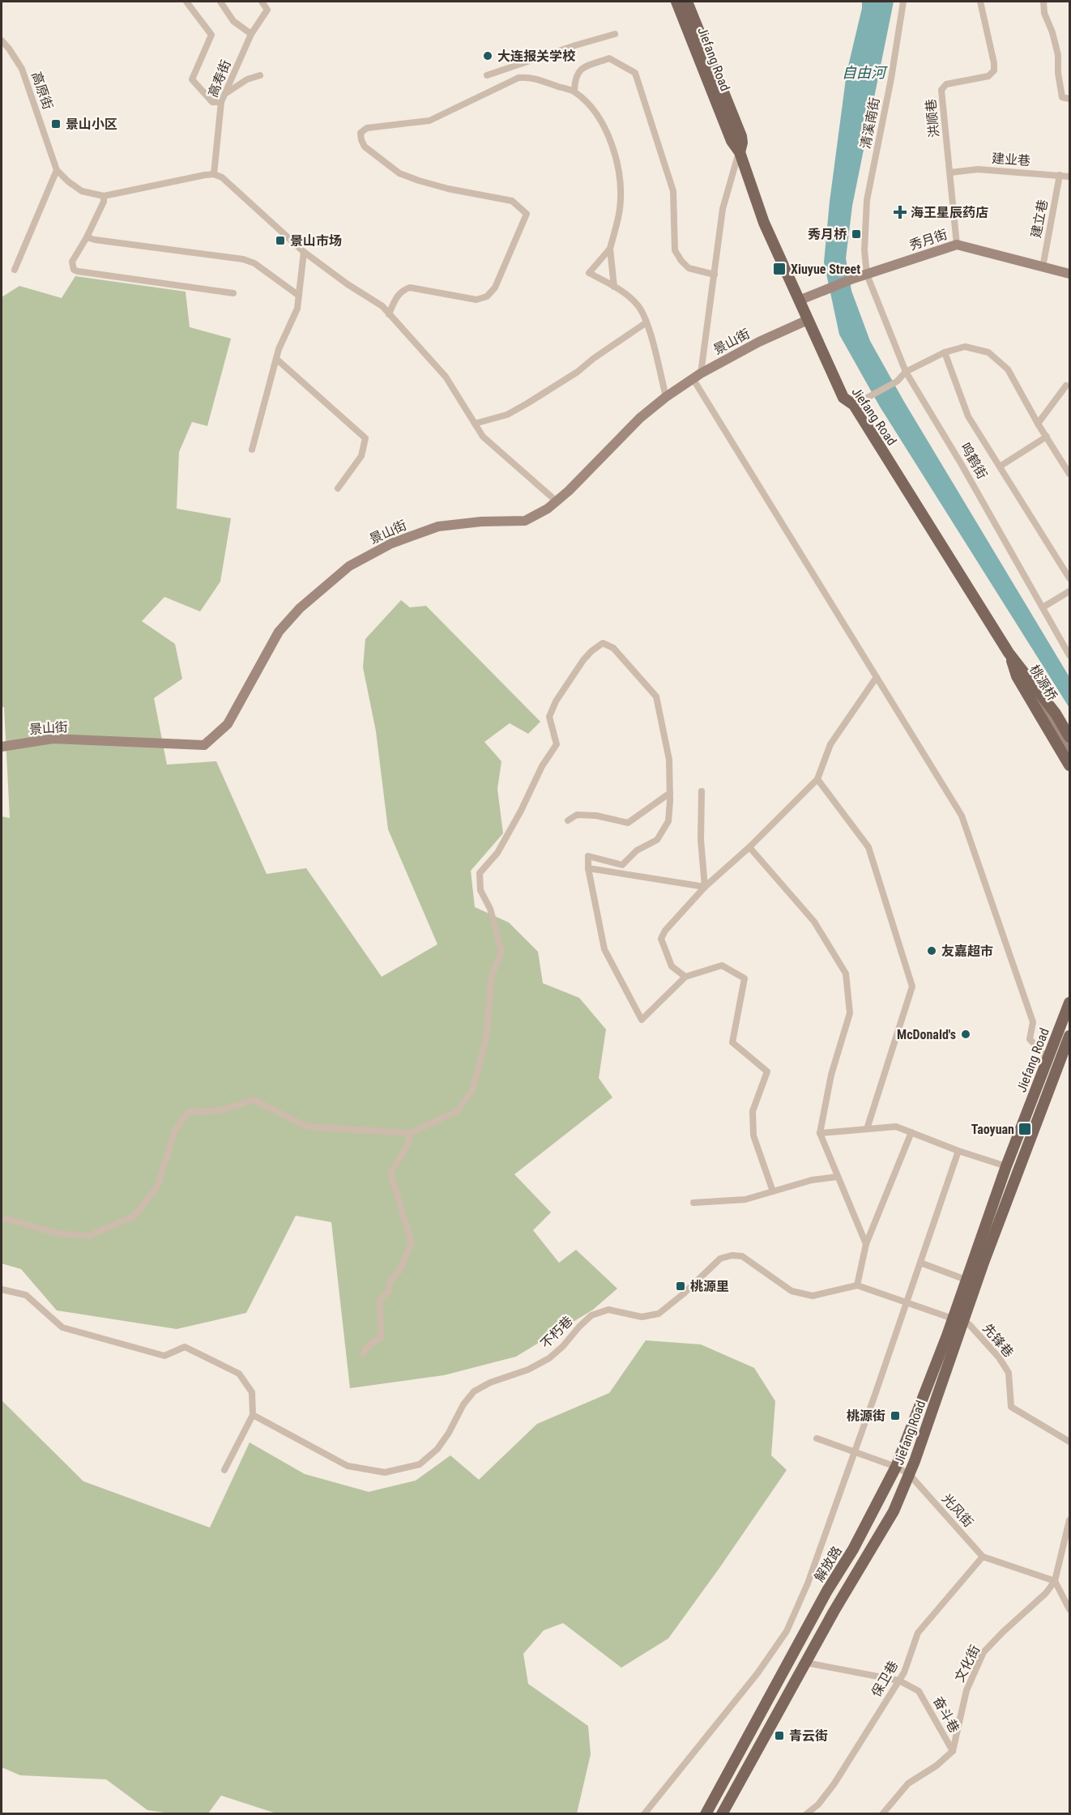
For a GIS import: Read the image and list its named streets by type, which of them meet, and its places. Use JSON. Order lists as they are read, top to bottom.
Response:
{
  "streets": {
    "main road": ["Jiefang Road", "解放路"],
    "street": [
      "高寿街",
      "高原街",
      "洪顺巷",
      "清溪南街",
      "建业巷",
      "建立巷",
      "秀月街",
      "景山街",
      "鸣鹤街",
      "桃源桥",
      "不朽巷",
      "先锋巷",
      "光风街",
      "文化街",
      "保卫巷",
      "奋斗巷"
    ]
  },
  "crossings": [
    ["Jiefang Road", "秀月街"],
    ["Jiefang Road", "景山街"],
    ["Jiefang Road", "桃源桥"],
    ["Jiefang Road", "先锋巷"],
    ["Jiefang Road", "光风街"],
    ["Jiefang Road", "解放路"],
    ["Jiefang Road", "奋斗巷"],
    ["洪顺巷", "建业巷"],
    ["洪顺巷", "秀月街"],
    ["清溪南街", "秀月街"],
    ["清溪南街", "鸣鹤街"],
    ["建业巷", "建立巷"],
    ["建立巷", "秀月街"],
    ["秀月街", "鸣鹤街"],
    ["先锋巷", "解放路"],
    ["光风街", "解放路"],
    ["光风街", "文化街"],
    ["光风街", "保卫巷"],
    ["文化街", "奋斗巷"],
    ["保卫巷", "奋斗巷"]
  ],
  "water": ["自由河"],
  "places": {
    "other": ["大连报关学校", "友嘉超市", "McDonald's"],
    "transit": [
      "景山小区",
      "秀月桥",
      "景山市场",
      "Xiuyue Street",
      "Taoyuan",
      "桃源里",
      "桃源街",
      "青云街"
    ],
    "health": ["海王星辰药店"]
  }
}
